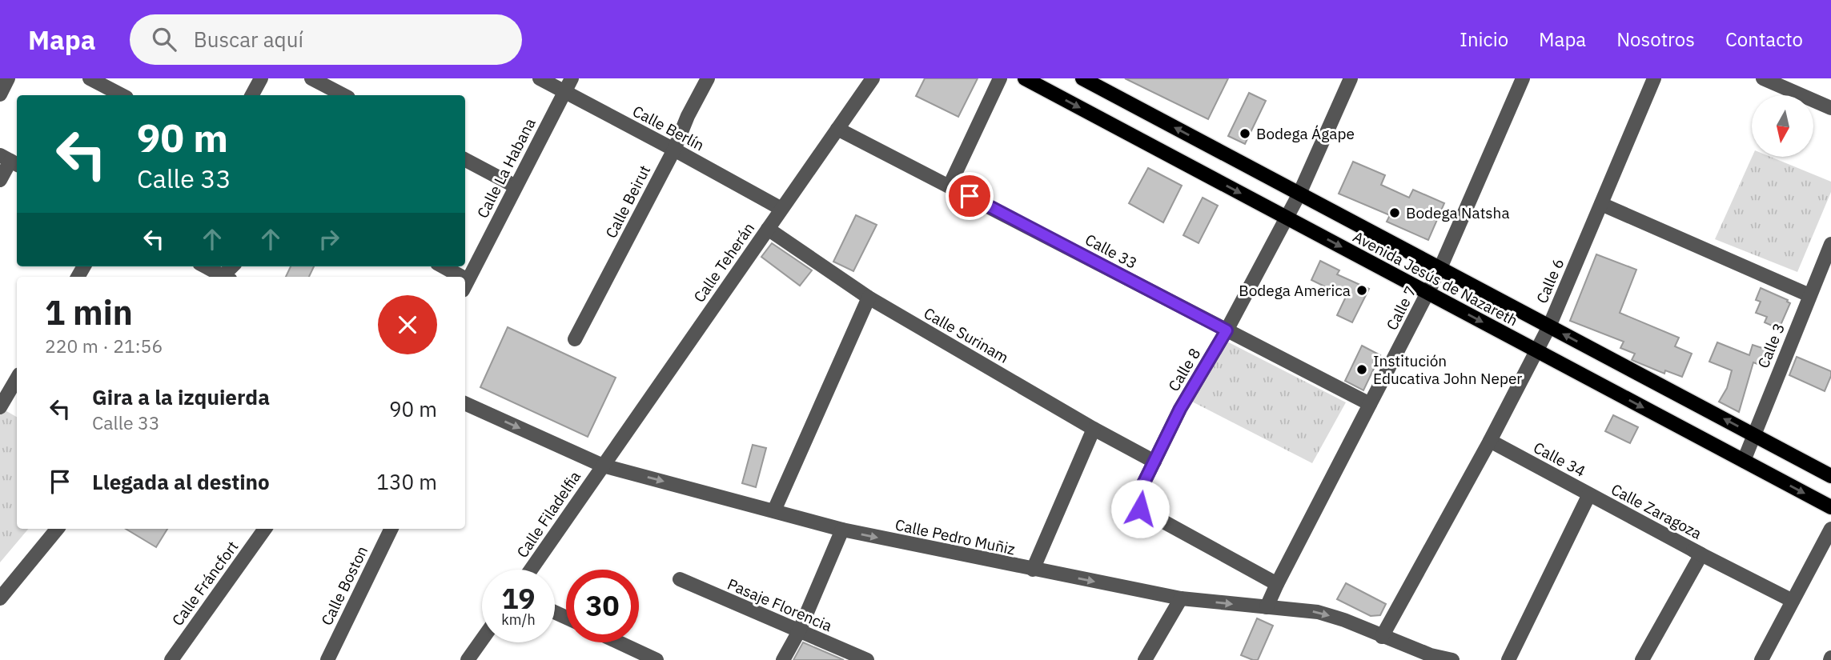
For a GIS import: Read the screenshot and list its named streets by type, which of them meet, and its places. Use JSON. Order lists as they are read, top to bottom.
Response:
{
  "streets": {
    "main road": ["Avenida Jesús de Nazareth"],
    "street": [
      "Calle Berlín",
      "Calle La Habana",
      "Calle Beirut",
      "Calle 33",
      "Calle Teherán",
      "Calle 6",
      "Calle 7",
      "Calle Surinam",
      "Calle 3",
      "Calle 8",
      "Calle 34",
      "Calle Zaragoza",
      "Calle Filadelfia",
      "Calle Pedro Muñiz",
      "Calle Fráncfort",
      "Calle Boston",
      "Pasaje Florencia"
    ]
  },
  "crossings": [
    ["Calle Berlín", "Calle La Habana"],
    ["Calle Berlín", "Calle Beirut"],
    ["Calle Berlín", "Calle Teherán"],
    ["Calle 33", "Calle Teherán"],
    ["Calle 33", "Calle 7"],
    ["Calle 33", "Calle 8"],
    ["Calle Teherán", "Calle Surinam"],
    ["Calle Teherán", "Calle Filadelfia"],
    ["Calle Teherán", "Calle Pedro Muñiz"],
    ["Avenida Jesús de Nazareth", "Calle 6"],
    ["Avenida Jesús de Nazareth", "Calle 7"],
    ["Avenida Jesús de Nazareth", "Calle 3"],
    ["Avenida Jesús de Nazareth", "Calle 8"],
    ["Calle 6", "Calle 34"],
    ["Calle 6", "Calle Zaragoza"],
    ["Calle 6", "Calle Pedro Muñiz"],
    ["Calle 7", "Calle 8"],
    ["Calle 7", "Calle Pedro Muñiz"],
    ["Calle Surinam", "Calle 8"],
    ["Calle 34", "Calle Zaragoza"],
    ["Calle Filadelfia", "Calle Pedro Muñiz"]
  ],
  "one_way": ["Calle Pedro Muñiz"],
  "places": [
    "Bodega Ágape",
    "Bodega Natsha",
    "Bodega America",
    "Institución Educativa John Neper"
  ],
  "north": "bottom",
  "page": {
    "header": "Mapa",
    "search": "Buscar aquí",
    "nav": [
      "Inicio",
      "Mapa",
      "Nosotros",
      "Contacto"
    ],
    "turn": ["90 m", "Calle 33"],
    "heading": ["1 min", "220 m · 21:56"],
    "list": [
      {
        "name": "Gira a la izquierda",
        "note": "Calle 33",
        "value": "90 m"
      },
      {
        "name": "Llegada al destino",
        "value": "130 m"
      }
    ],
    "speed": "19 km/h",
    "limit": "30"
  }
}
